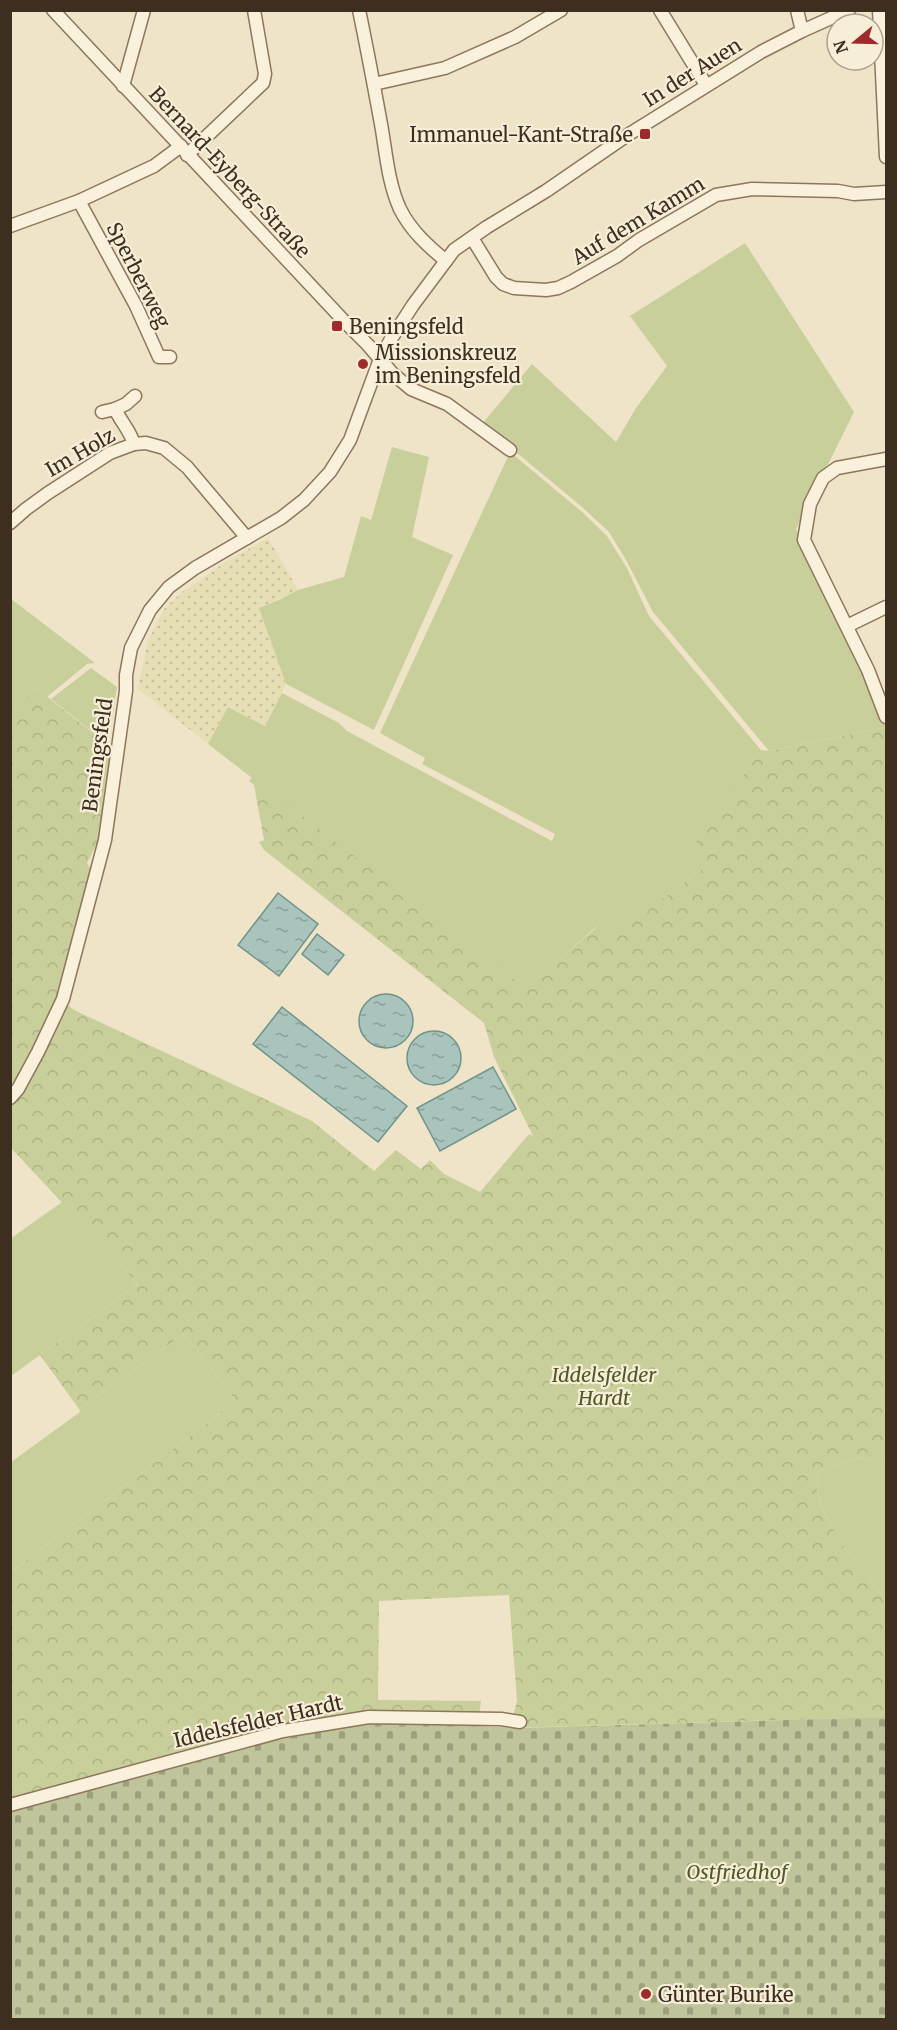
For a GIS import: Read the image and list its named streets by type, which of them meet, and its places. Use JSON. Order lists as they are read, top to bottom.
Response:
{
  "streets": {
    "street": [
      "In der Auen",
      "Bernard-Eyberg-Straße",
      "Auf dem Kamm",
      "Sperberweg",
      "Im Holz",
      "Beningsfeld",
      "Iddelsfelder Hardt"
    ]
  },
  "crossings": [
    ["In der Auen", "Auf dem Kamm"],
    ["In der Auen", "Beningsfeld"],
    ["Bernard-Eyberg-Straße", "Beningsfeld"],
    ["Auf dem Kamm", "Beningsfeld"],
    ["Im Holz", "Beningsfeld"]
  ],
  "parks": ["Iddelsfelder Hardt", "Ostfriedhof"],
  "places": {
    "transit": ["Immanuel-Kant-Straße", "Beningsfeld"],
    "other": ["Missionskreuz im Beningsfeld", "Günter Burike"]
  },
  "north": "left"
}
